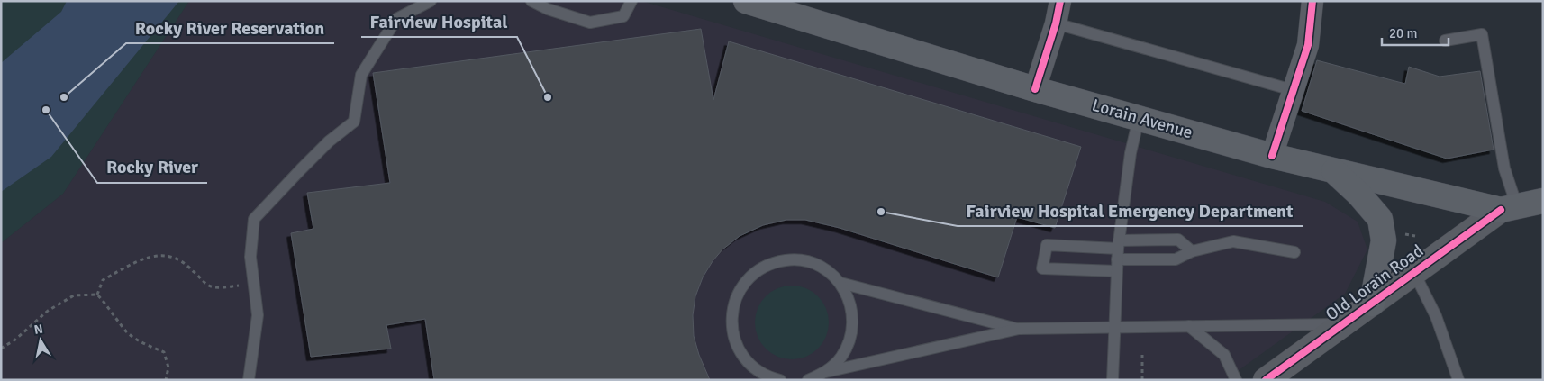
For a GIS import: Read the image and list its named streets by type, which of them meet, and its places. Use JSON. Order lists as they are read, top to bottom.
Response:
{
  "streets": {
    "main road": ["Lorain Avenue"],
    "street": ["Old Lorain Road"]
  },
  "crossings": [
    ["Lorain Avenue", "Old Lorain Road"]
  ],
  "places": [
    "Rocky River Reservation",
    "Fairview Hospital",
    "Rocky River",
    "Fairview Hospital Emergency Department"
  ],
  "scale_bar": "20 m",
  "north": "top"
}
